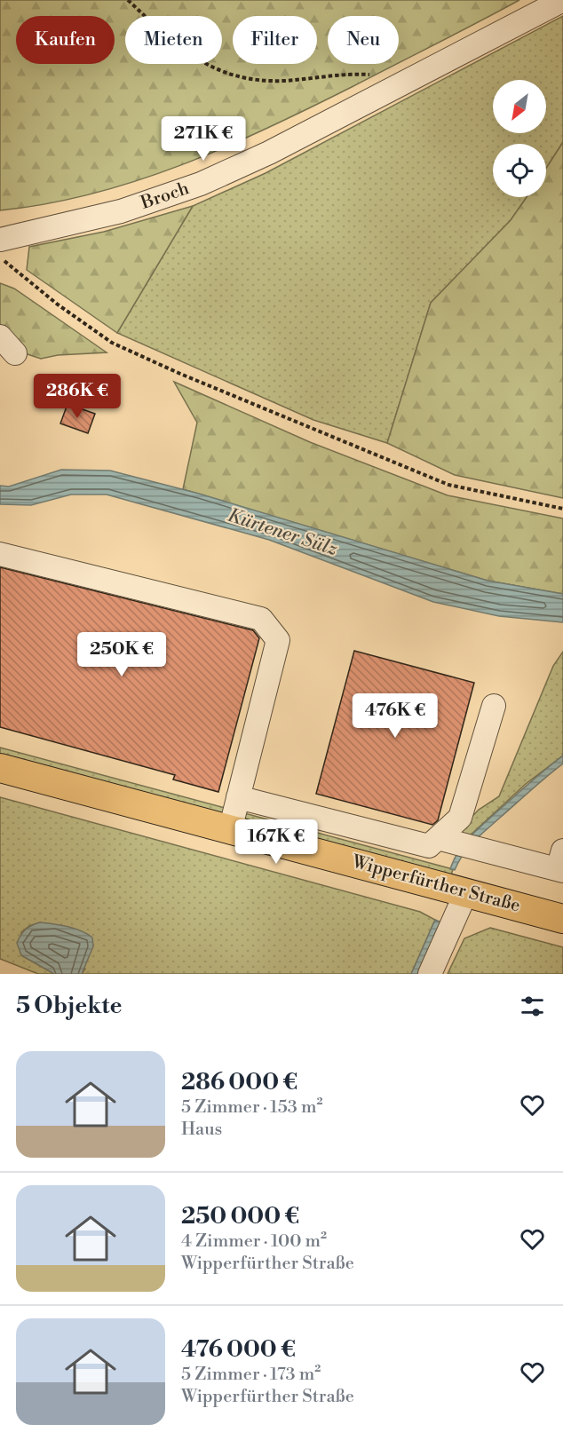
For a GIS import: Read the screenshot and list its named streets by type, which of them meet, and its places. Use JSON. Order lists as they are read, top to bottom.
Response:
{
  "streets": {
    "main road": ["Wipperfürther Straße"],
    "street": ["Broch"]
  },
  "water": ["Kürtener Sülz"],
  "north": "bottom left",
  "page": {
    "chip": [
      "Kaufen",
      "Mieten",
      "Filter",
      "Neu"
    ],
    "price": [
      "271K €",
      "286K €",
      "250K €",
      "476K €",
      "167K €"
    ],
    "heading": "5 Objekte",
    "list": [
      {
        "name": "286 000 €",
        "note": "5 Zimmer · 153 m² · Haus"
      },
      {
        "name": "250 000 €",
        "note": "4 Zimmer · 100 m² · Wipperfürther Straße"
      },
      {
        "name": "476 000 €",
        "note": "5 Zimmer · 173 m² · Wipperfürther Straße"
      }
    ]
  }
}
